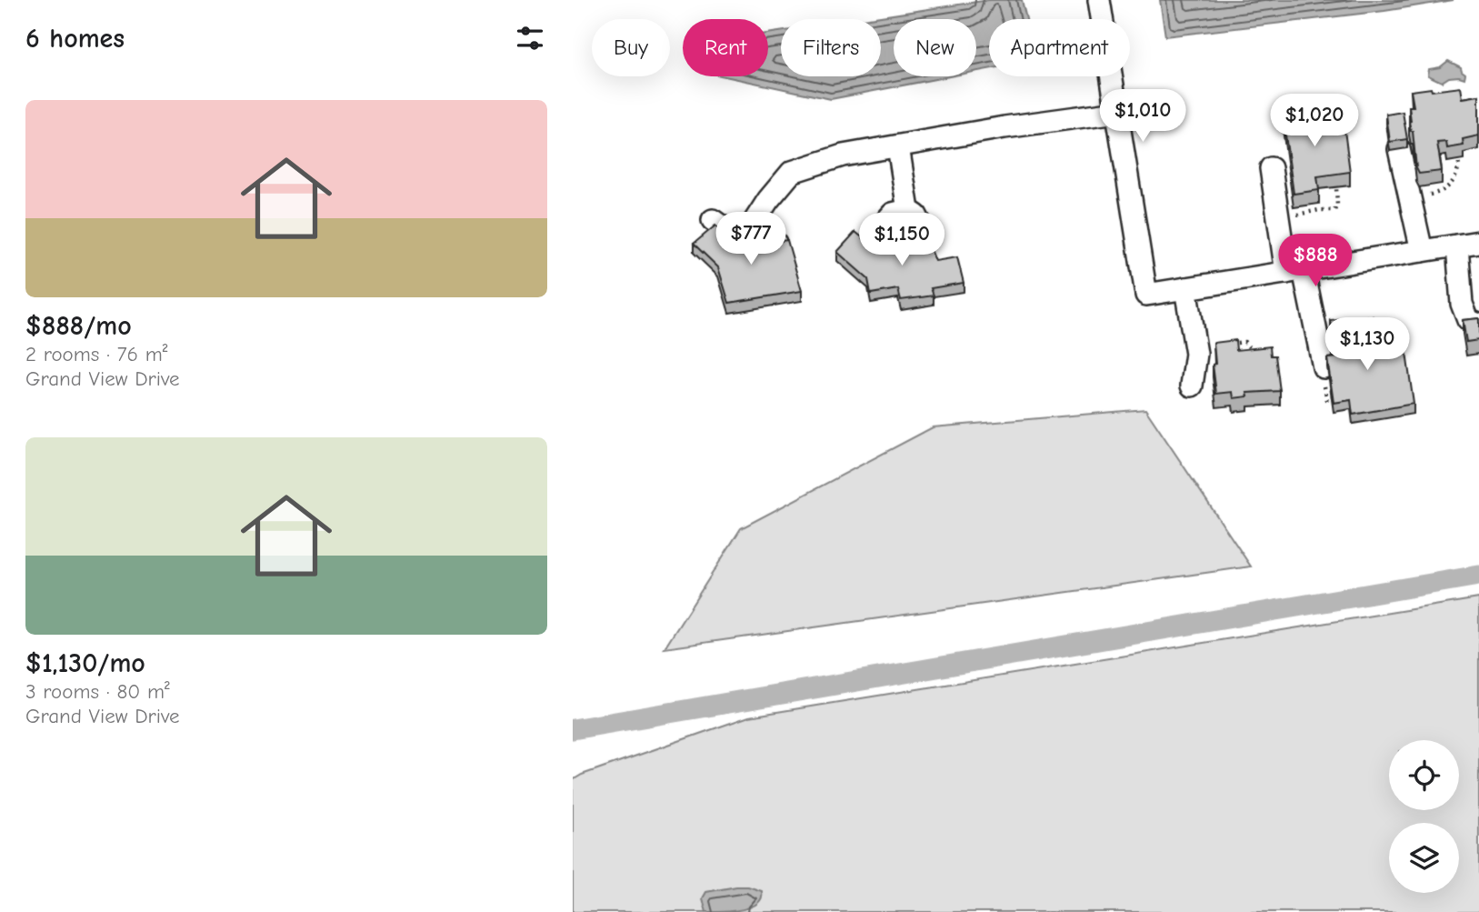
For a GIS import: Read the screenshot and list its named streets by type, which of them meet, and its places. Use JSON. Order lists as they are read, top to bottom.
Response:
{
  "page": {
    "heading": "6 homes",
    "chip": [
      "Buy",
      "Rent",
      "Filters",
      "New",
      "Apartment"
    ],
    "list": [
      {
        "name": "$888/mo",
        "note": "2 rooms · 76 m² · Grand View Drive"
      },
      {
        "name": "$1,130/mo",
        "note": "3 rooms · 80 m² · Grand View Drive"
      }
    ],
    "price": [
      "$1,010",
      "$1,020",
      "$777",
      "$1,150",
      "$888",
      "$1,130"
    ]
  }
}
